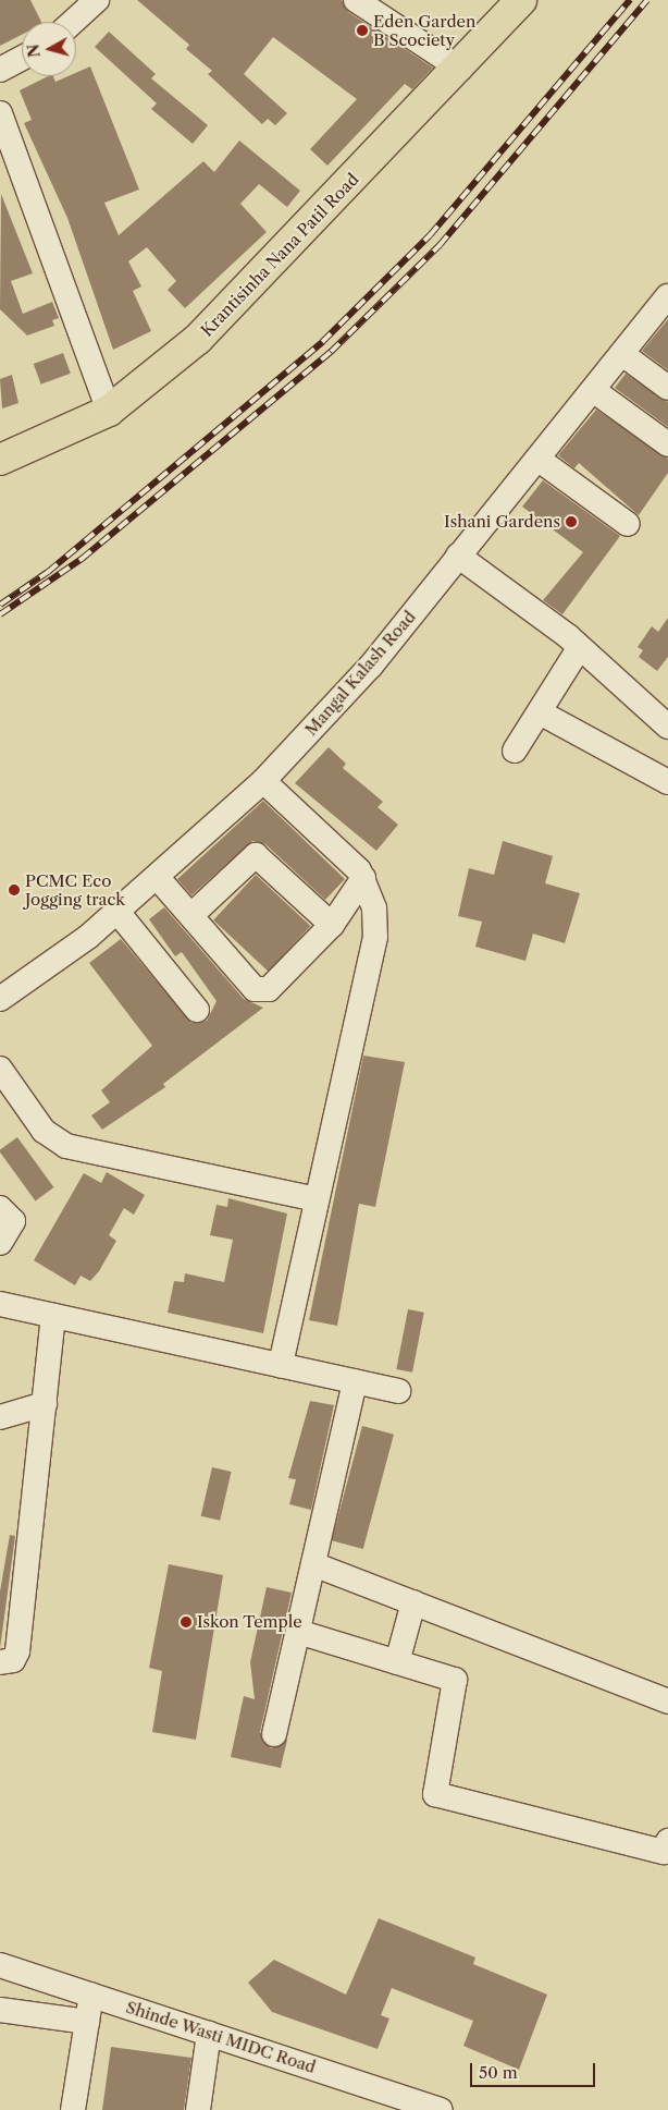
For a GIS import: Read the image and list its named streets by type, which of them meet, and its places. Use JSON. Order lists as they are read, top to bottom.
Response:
{
  "streets": {
    "main road": ["Krantisinha Nana Patil Road"],
    "street": ["Mangal Kalash Road", "Shinde Wasti MIDC Road"]
  },
  "places": [
    "Eden Garden B Scociety",
    "Ishani Gardens",
    "PCMC Eco Jogging track",
    "Iskon Temple"
  ],
  "scale_bar": "50 m",
  "north": "left"
}
